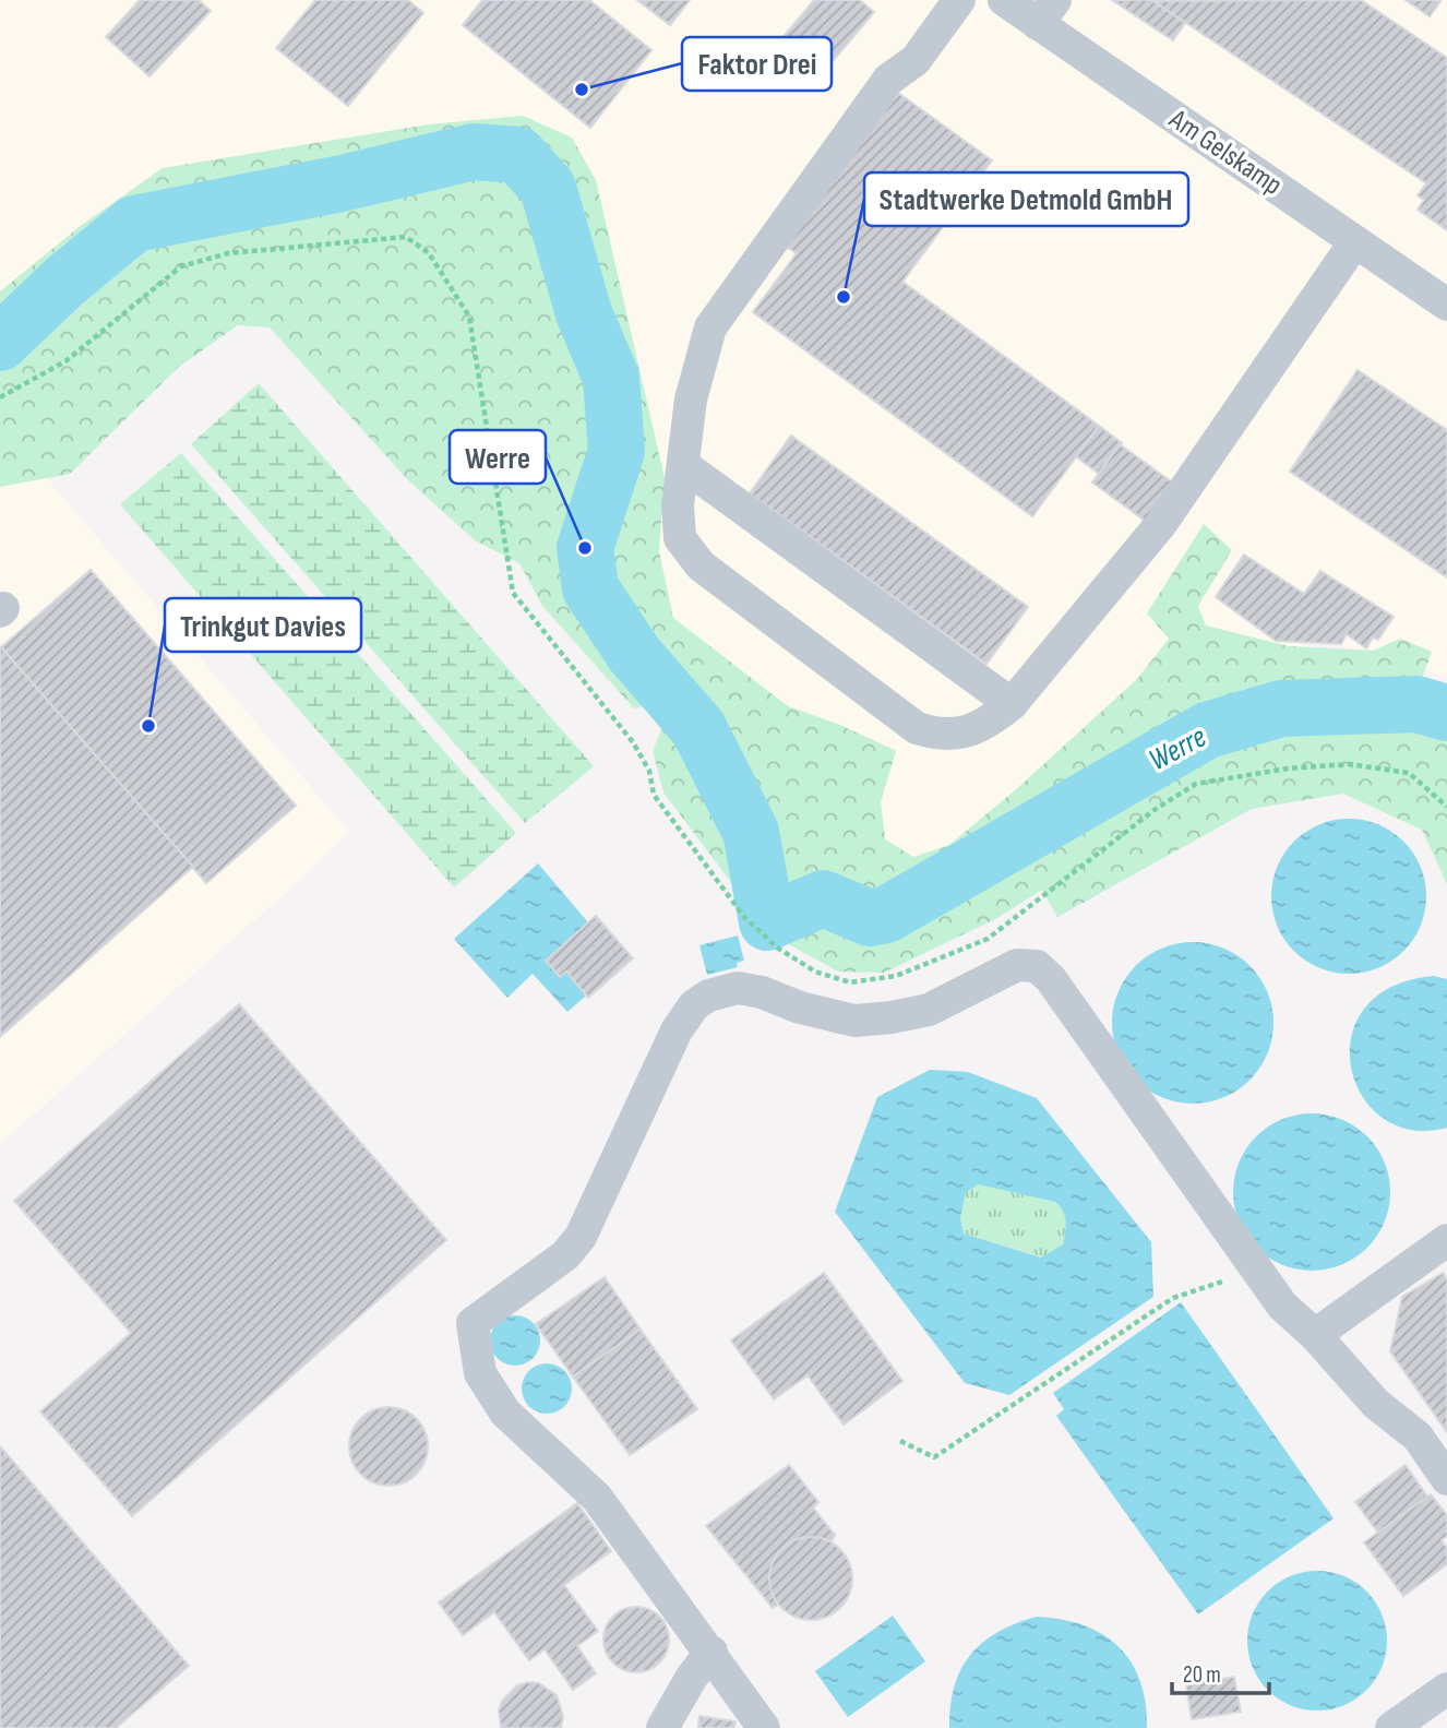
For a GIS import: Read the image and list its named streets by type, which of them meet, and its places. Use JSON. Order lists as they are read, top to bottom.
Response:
{
  "streets": {
    "street": ["Am Gelskamp"]
  },
  "water": ["Werre"],
  "places": [
    "Faktor Drei",
    "Stadtwerke Detmold GmbH",
    "Werre",
    "Trinkgut Davies"
  ],
  "scale_bar": "20 m"
}
